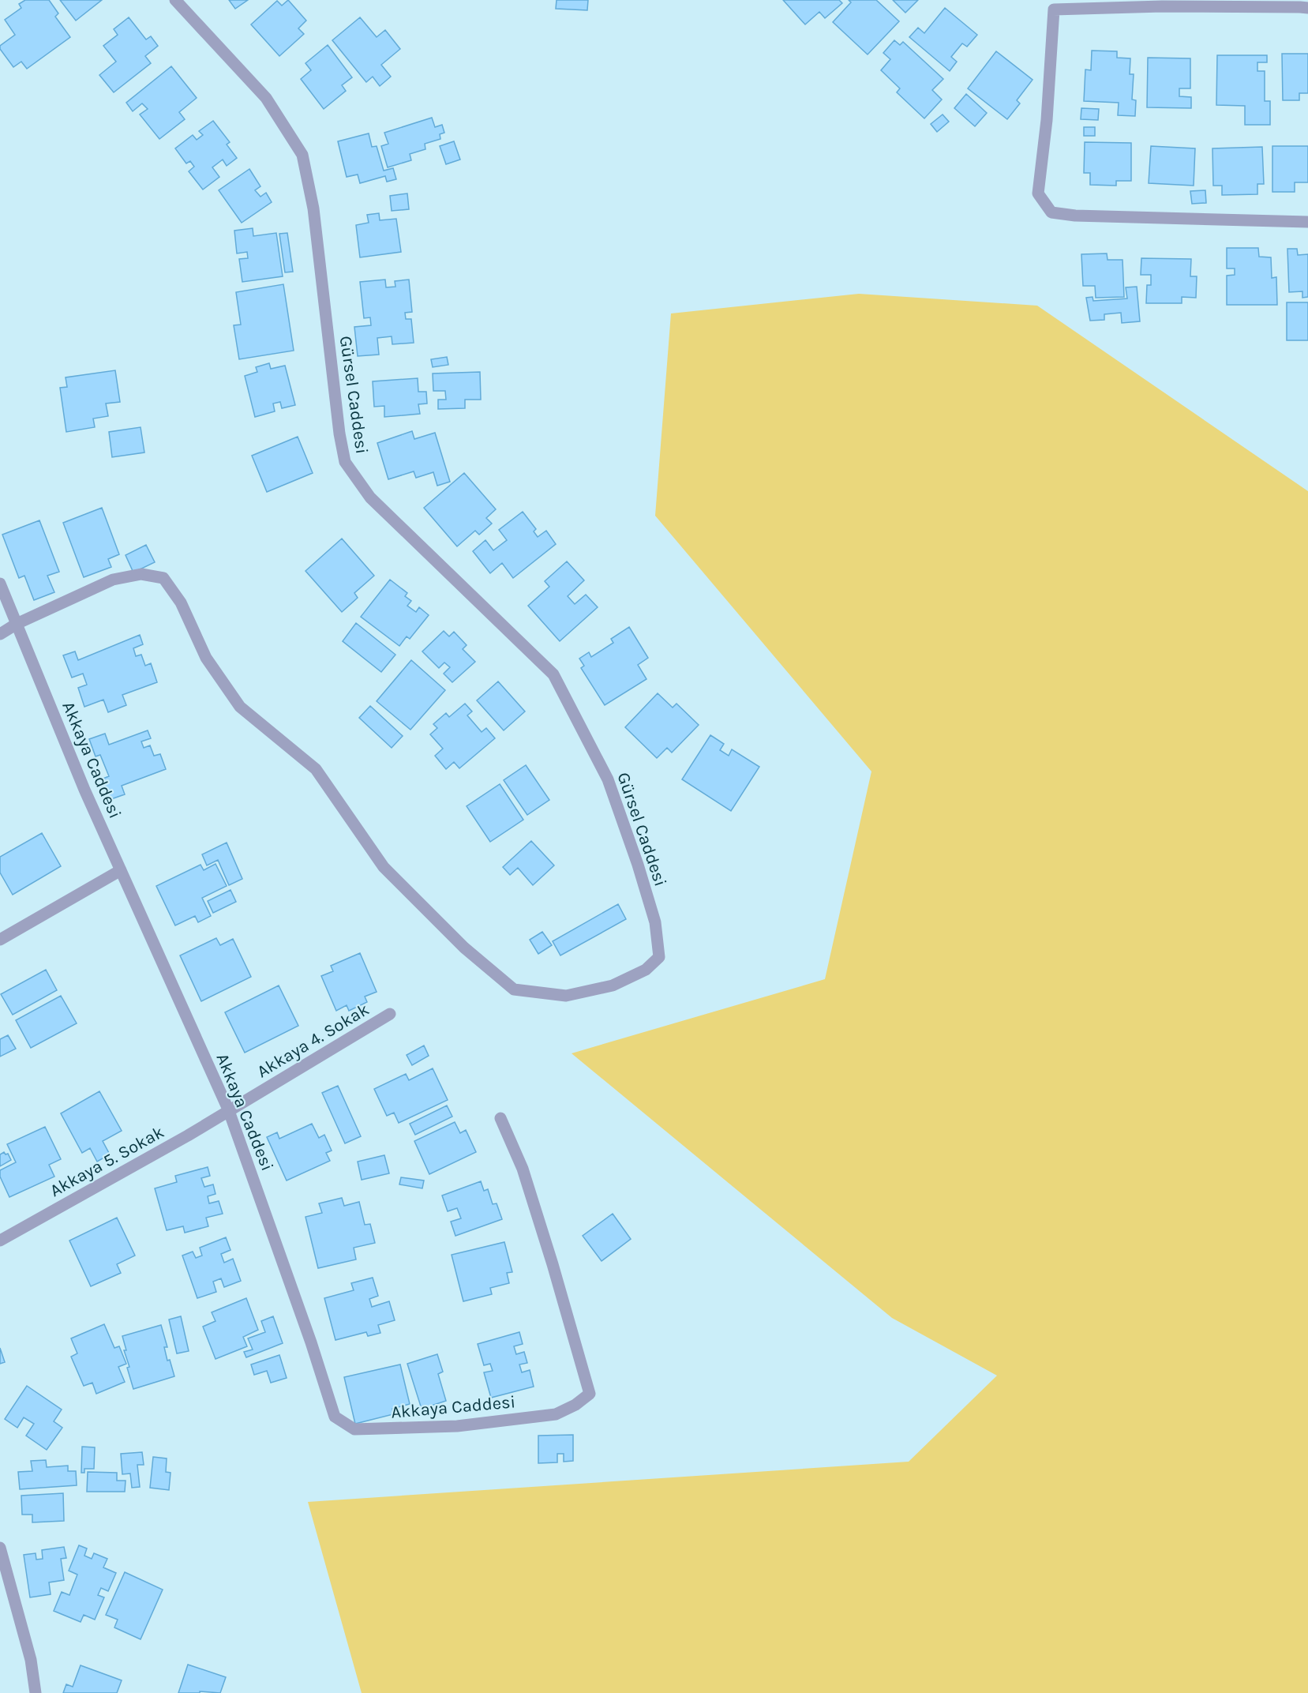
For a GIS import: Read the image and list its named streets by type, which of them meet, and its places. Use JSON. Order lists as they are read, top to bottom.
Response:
{
  "streets": {
    "street": [
      "Gürsel Caddesi",
      "Akkaya Caddesi",
      "Akkaya 4. Sokak",
      "Akkaya 5. Sokak"
    ]
  },
  "crossings": [
    ["Gürsel Caddesi", "Akkaya Caddesi"],
    ["Akkaya Caddesi", "Akkaya 4. Sokak"],
    ["Akkaya Caddesi", "Akkaya 5. Sokak"],
    ["Akkaya 4. Sokak", "Akkaya 5. Sokak"]
  ]
}
